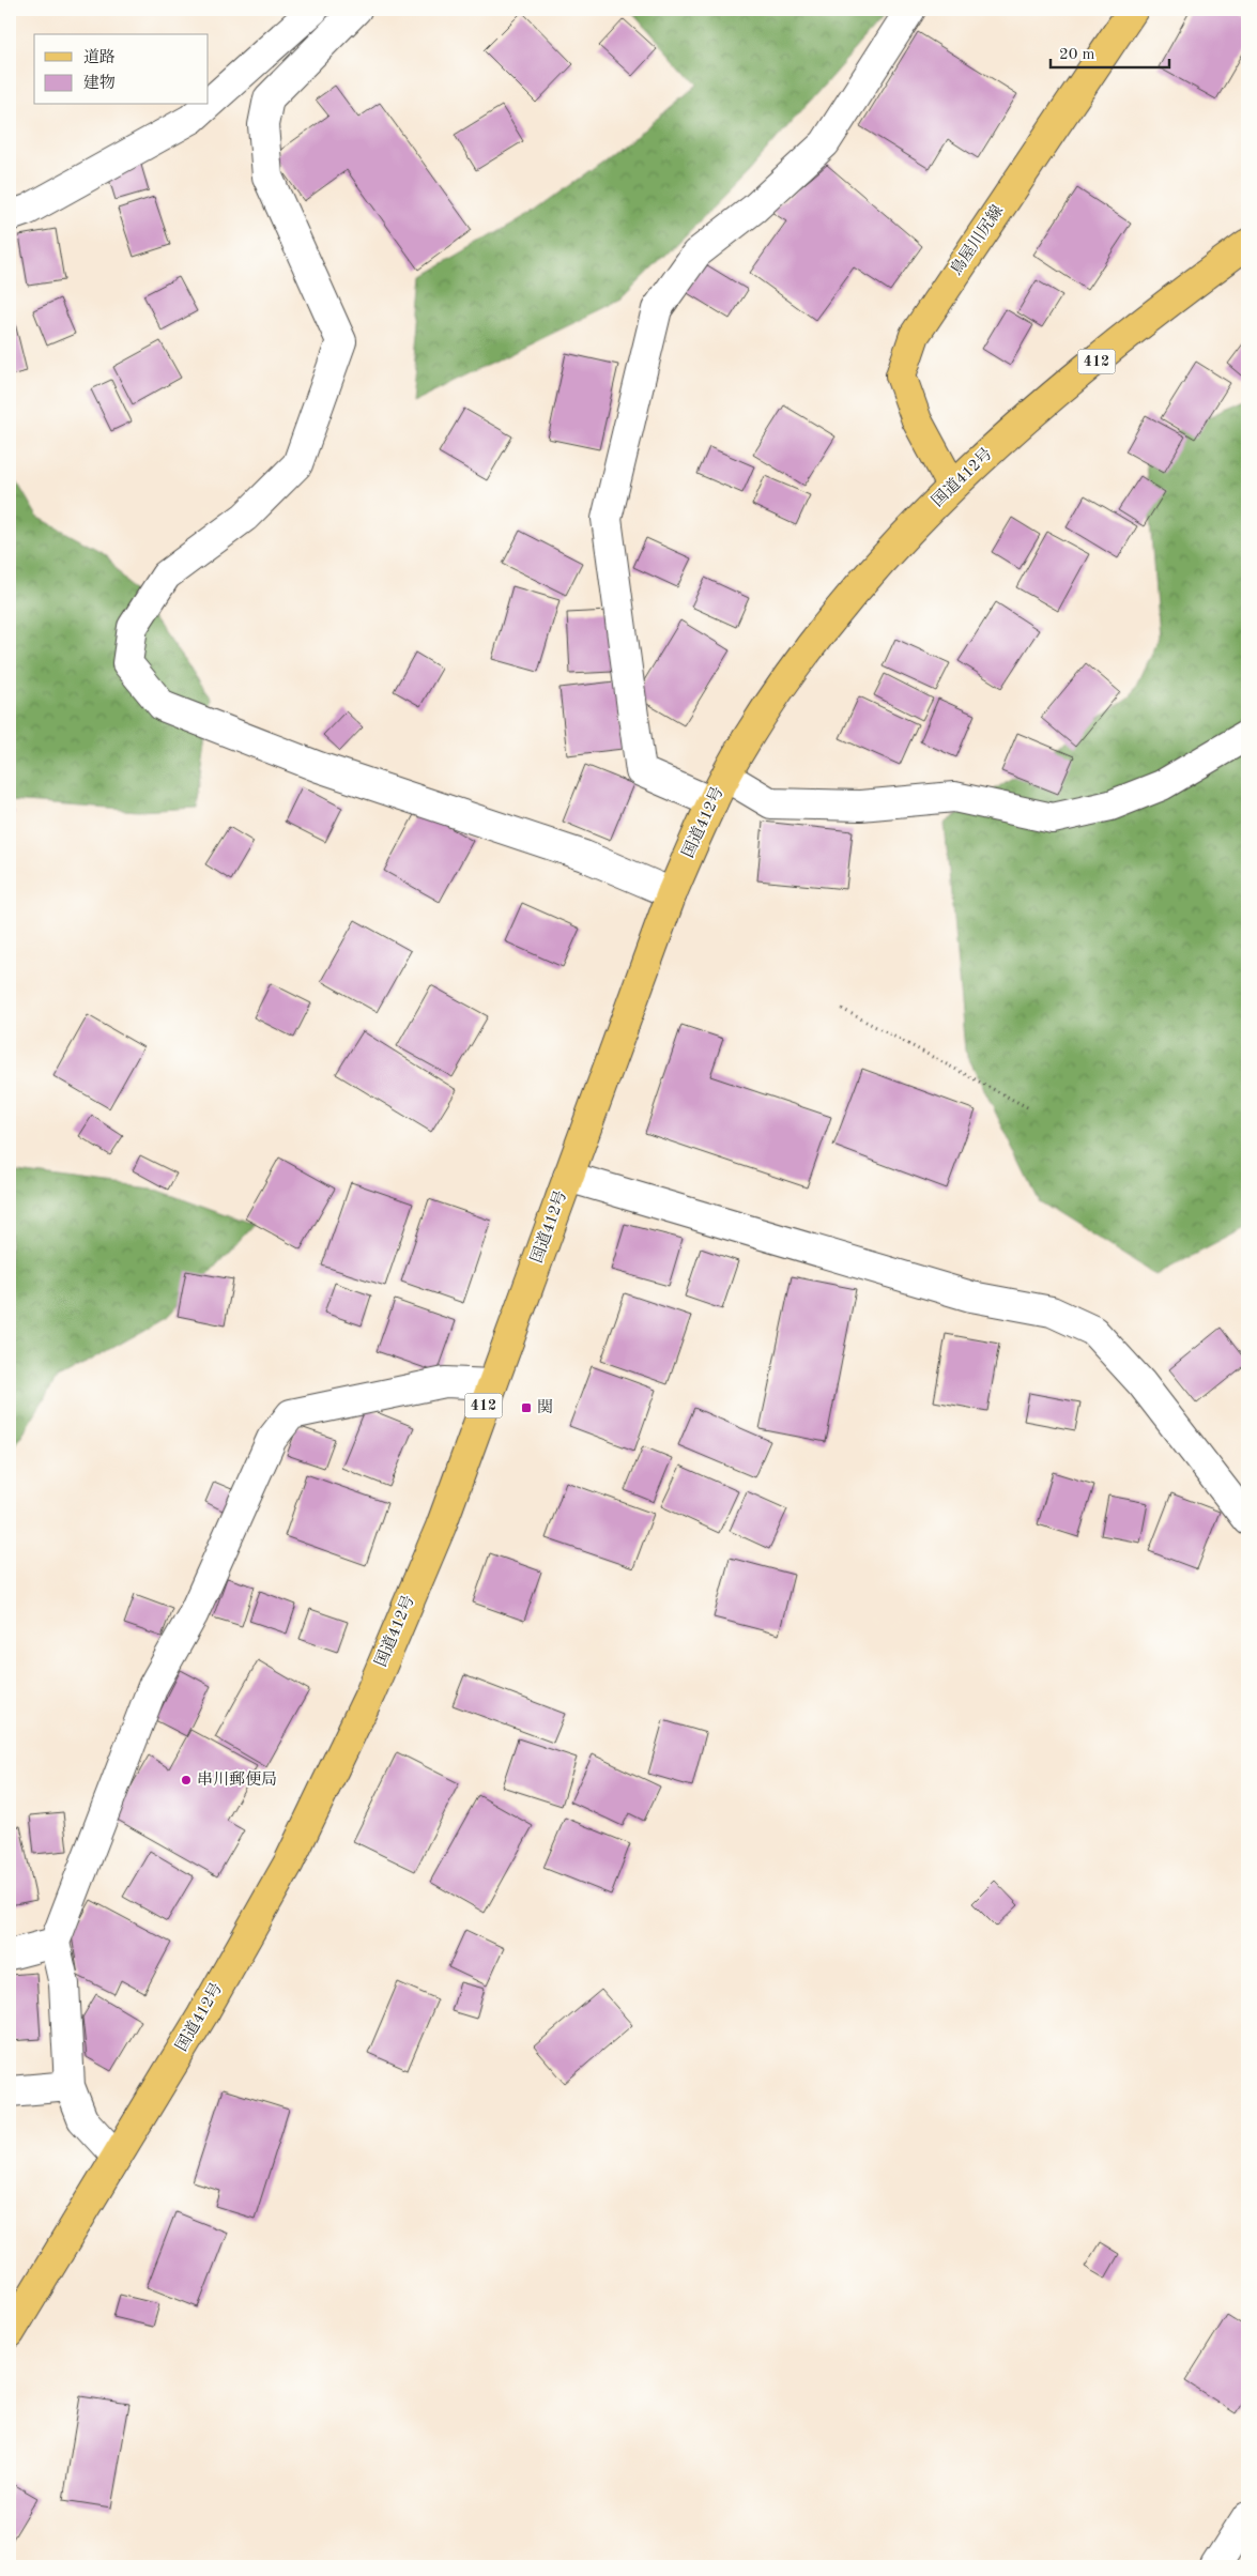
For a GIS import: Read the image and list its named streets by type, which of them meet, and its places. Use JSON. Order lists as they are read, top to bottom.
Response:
{
  "streets": {
    "main road": ["鳥屋川尻線", "412", "国道412号"]
  },
  "crossings": [
    ["鳥屋川尻線", "国道412号"]
  ],
  "places": {
    "transit": ["関"],
    "other": ["串川郵便局"]
  },
  "legend": ["道路", "建物"],
  "scale_bar": "20 m"
}
